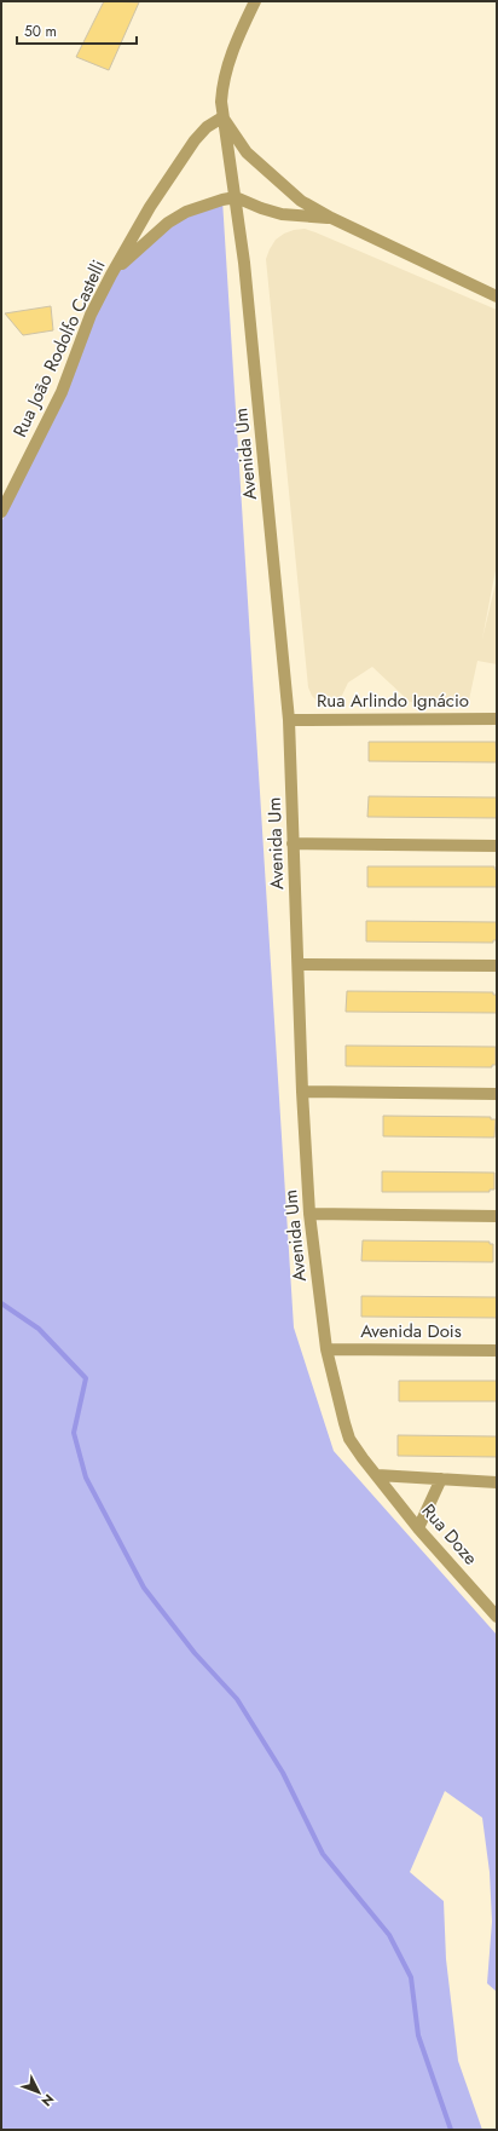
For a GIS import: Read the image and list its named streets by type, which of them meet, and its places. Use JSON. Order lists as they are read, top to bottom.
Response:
{
  "streets": {
    "street": [
      "Rua João Rodolfo Castelli",
      "Avenida Um",
      "Rua Arlindo Ignácio",
      "Avenida Dois",
      "Rua Doze"
    ]
  },
  "crossings": [
    ["Rua João Rodolfo Castelli", "Avenida Um"],
    ["Avenida Um", "Rua Arlindo Ignácio"],
    ["Avenida Um", "Avenida Dois"],
    ["Avenida Um", "Rua Doze"]
  ],
  "scale_bar": "50 m",
  "north": "bottom right"
}
